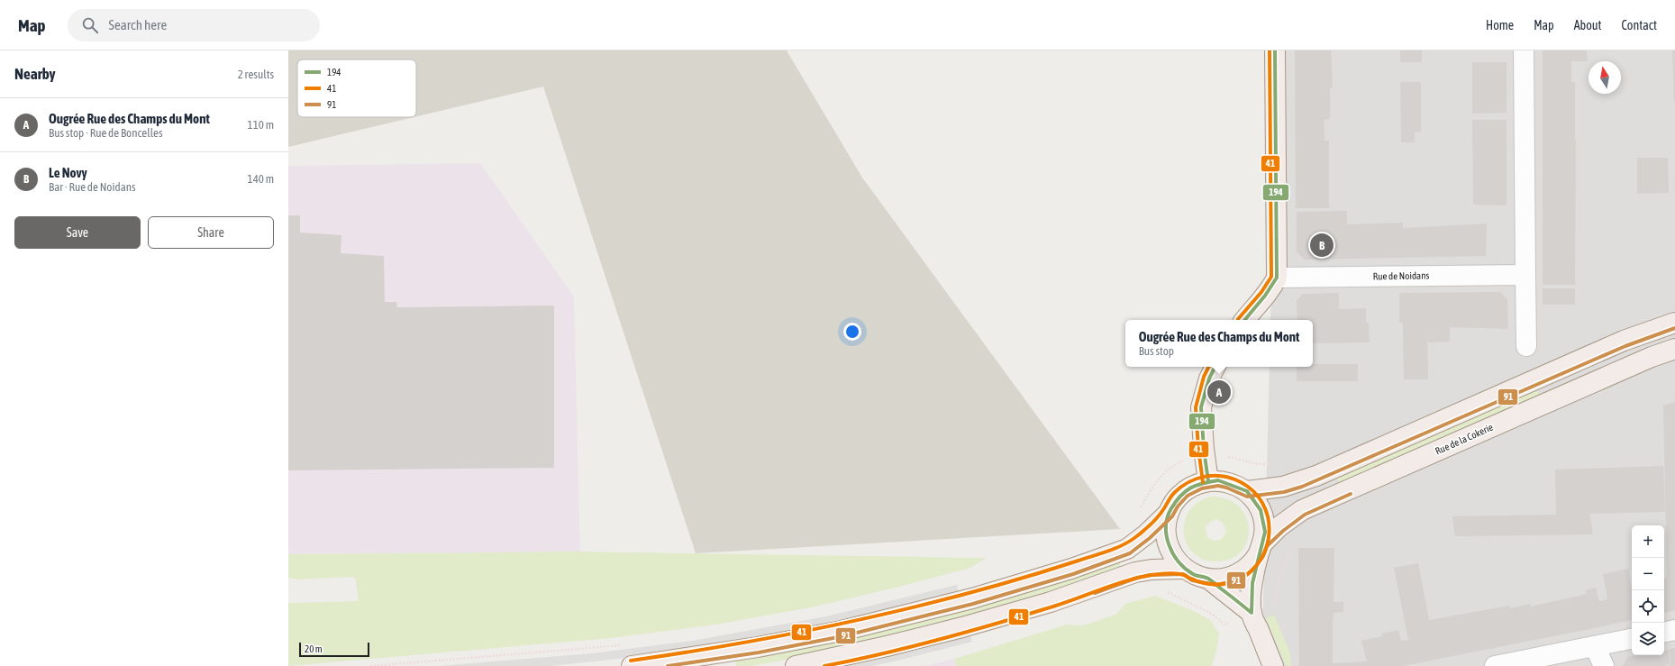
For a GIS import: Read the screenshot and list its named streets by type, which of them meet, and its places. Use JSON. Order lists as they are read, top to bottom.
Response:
{
  "streets": {
    "main road": ["Rue de la Cokerie"],
    "street": ["Rue de Noidans"]
  },
  "lines": ["transit line 194", "transit line 41", "transit line 91"],
  "legend": ["194", "41", "91"],
  "scale_bar": "20 m",
  "north": "top",
  "page": {
    "header": "Map",
    "search": "Search here",
    "nav": [
      "Home",
      "Map",
      "About",
      "Contact"
    ],
    "heading": ["Nearby", "2 results"],
    "list": [
      {
        "mark": "A",
        "name": "Ougrée Rue des Champs du Mont",
        "note": "Bus stop · Rue de Boncelles",
        "value": "110 m"
      },
      {
        "mark": "B",
        "name": "Le Novy",
        "note": "Bar · Rue de Noidans",
        "value": "140 m"
      }
    ],
    "buttons": ["Save", "Share"],
    "pins": ["B", "A"],
    "popup": ["Ougrée Rue des Champs du Mont", "Bus stop"],
    "map_buttons": ["+", "−"],
    "scale": "20 m"
  }
}
